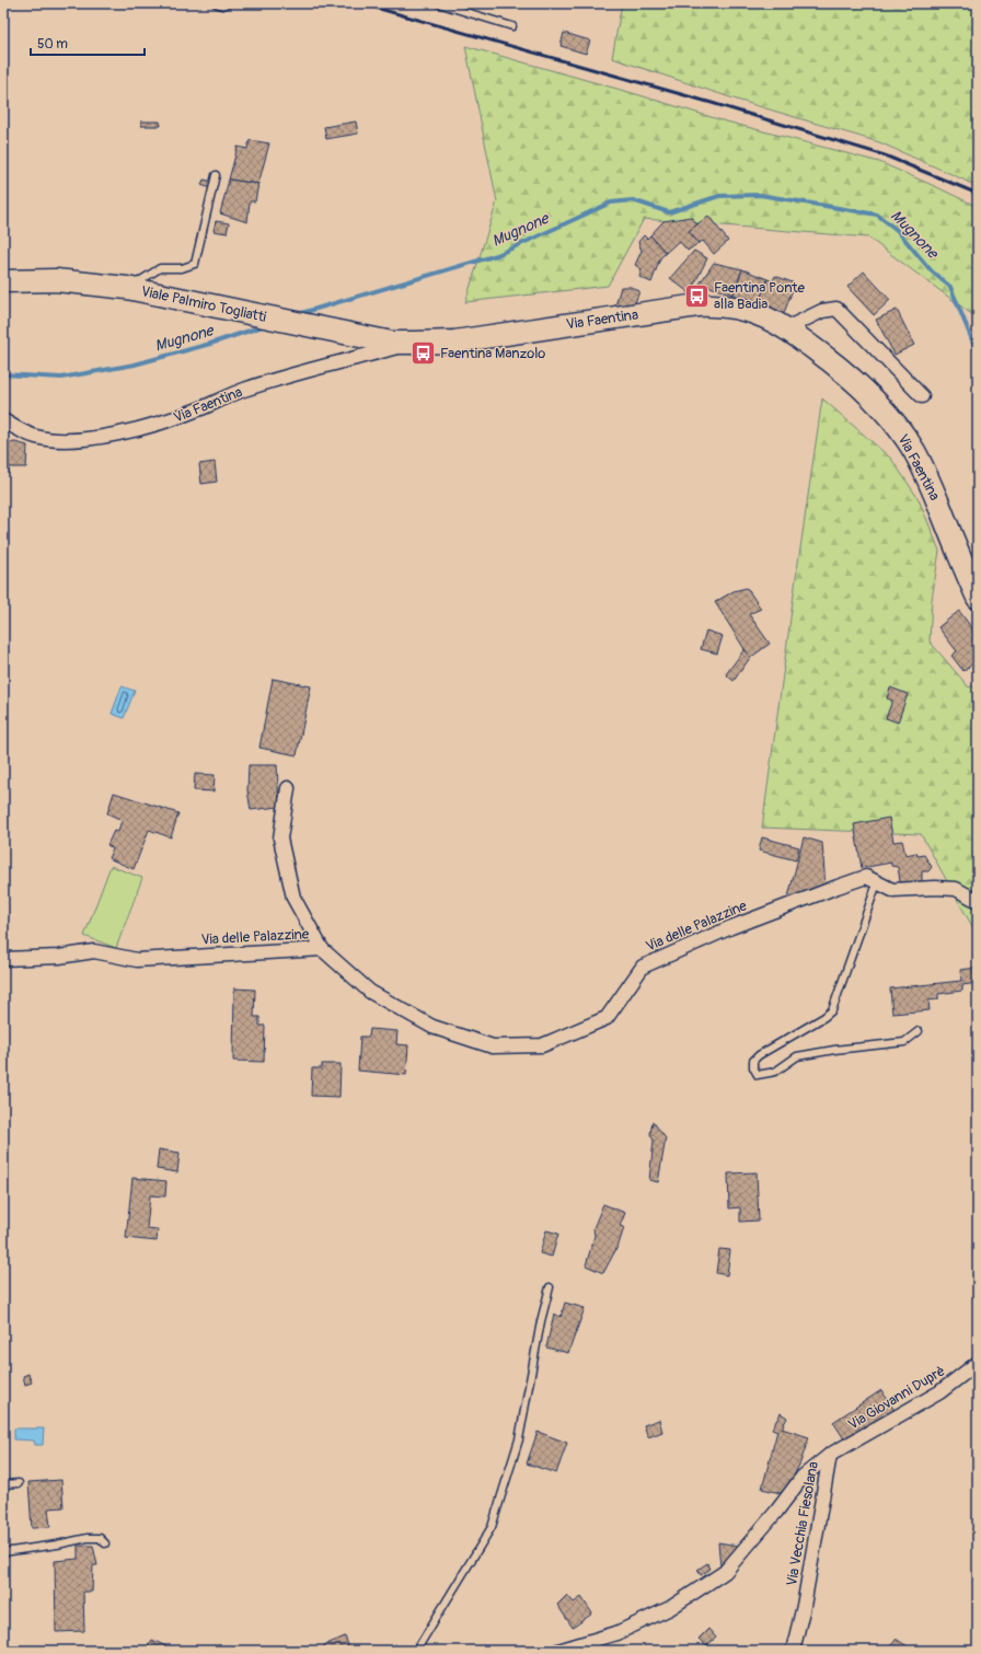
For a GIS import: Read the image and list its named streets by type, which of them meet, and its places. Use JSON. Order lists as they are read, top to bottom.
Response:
{
  "streets": {
    "main road": ["Viale Palmiro Togliatti", "Via Faentina"],
    "street": ["Via delle Palazzine", "Via Giovanni Duprè", "Via Vecchia Fiesolana"]
  },
  "crossings": [
    ["Viale Palmiro Togliatti", "Via Faentina"],
    ["Via Giovanni Duprè", "Via Vecchia Fiesolana"]
  ],
  "water": ["Mugnone"],
  "places": {
    "bus stop": ["Faentina Ponte alla Badia", "Faentina Manzolo"]
  },
  "scale_bar": "50 m"
}
